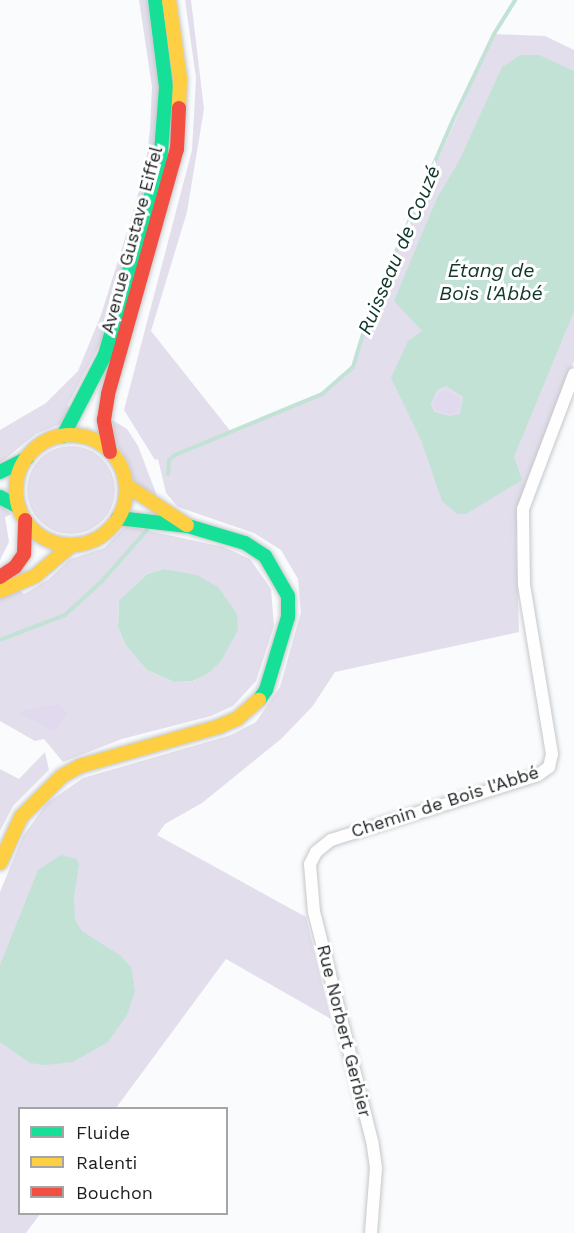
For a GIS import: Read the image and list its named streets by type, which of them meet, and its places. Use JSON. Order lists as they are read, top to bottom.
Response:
{
  "streets": {
    "main road": ["Avenue Gustave Eiffel"],
    "street": ["Chemin de Bois l'Abbé", "Rue Norbert Gerbier"]
  },
  "crossings": [
    ["Chemin de Bois l'Abbé", "Rue Norbert Gerbier"]
  ],
  "water": ["Ruisseau de Couzé", "Étang de Bois l'Abbé"],
  "legend": ["Fluide", "Ralenti", "Bouchon"]
}
